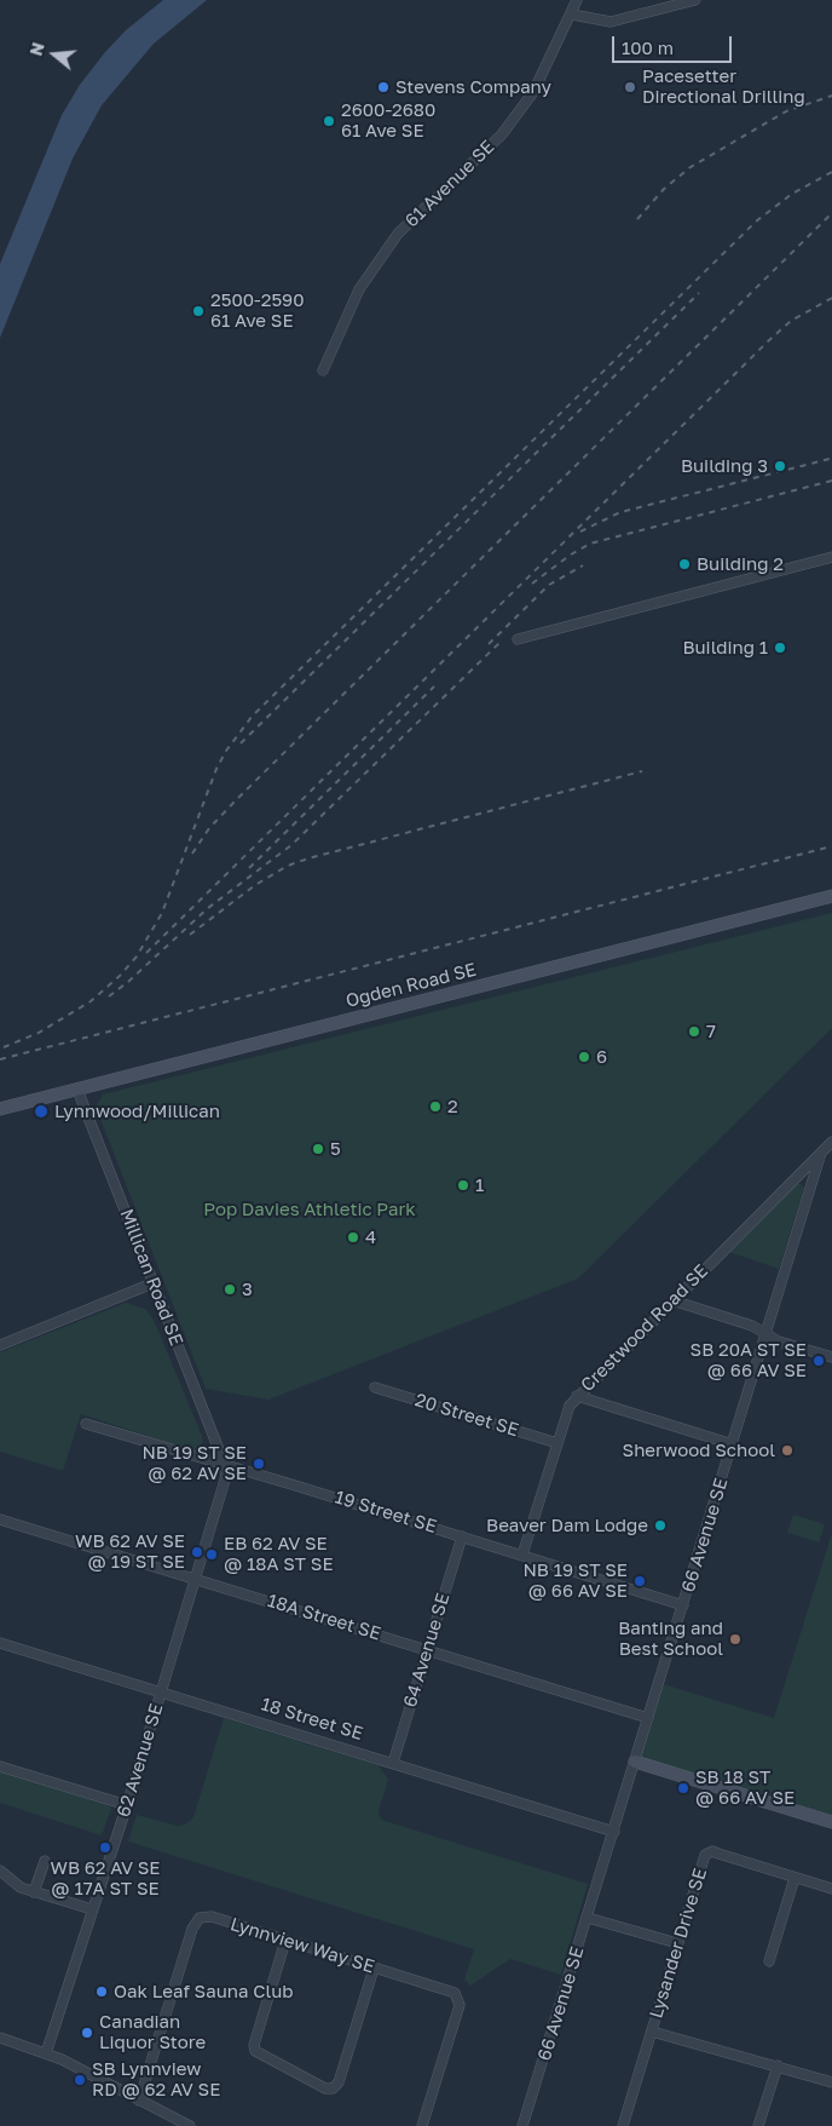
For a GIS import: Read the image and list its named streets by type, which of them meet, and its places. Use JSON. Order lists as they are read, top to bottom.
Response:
{
  "streets": {
    "street": [
      "61 Avenue SE",
      "Ogden Road SE",
      "Millican Road SE",
      "Crestwood Road SE",
      "20 Street SE",
      "19 Street SE",
      "66 Avenue SE",
      "18A Street SE",
      "64 Avenue SE",
      "18 Street SE",
      "62 Avenue SE",
      "Lysander Drive SE",
      "Lynnview Way SE"
    ]
  },
  "crossings": [
    ["Ogden Road SE", "Millican Road SE"],
    ["Millican Road SE", "19 Street SE"],
    ["Millican Road SE", "62 Avenue SE"],
    ["Crestwood Road SE", "20 Street SE"],
    ["Crestwood Road SE", "19 Street SE"],
    ["Crestwood Road SE", "66 Avenue SE"],
    ["19 Street SE", "66 Avenue SE"],
    ["19 Street SE", "64 Avenue SE"],
    ["19 Street SE", "62 Avenue SE"],
    ["66 Avenue SE", "18A Street SE"],
    ["66 Avenue SE", "18 Street SE"],
    ["18A Street SE", "64 Avenue SE"],
    ["18A Street SE", "62 Avenue SE"],
    ["64 Avenue SE", "18 Street SE"],
    ["18 Street SE", "62 Avenue SE"]
  ],
  "parks": ["Pop Davies Athletic Park"],
  "places": [
    "Stevens Company",
    "Pacesetter Directional Drilling",
    "2600-2680 61 Ave SE",
    "2500-2590 61 Ave SE",
    "Building 3",
    "Building 2",
    "Building 1",
    "7",
    "6",
    "2",
    "Lynnwood/Millican",
    "5",
    "1",
    "4",
    "3",
    "SB 20A ST SE @ 66 AV SE",
    "Sherwood School",
    "NB 19 ST SE @ 62 AV SE",
    "Beaver Dam Lodge",
    "WB 62 AV SE @ 19 ST SE",
    "EB 62 AV SE @ 18A ST SE",
    "NB 19 ST SE @ 66 AV SE",
    "Banting and Best School",
    "SB 18 ST @ 66 AV SE",
    "WB 62 AV SE @ 17A ST SE",
    "Oak Leaf Sauna Club",
    "Canadian Liquor Store",
    "SB Lynnview RD @ 62 AV SE"
  ],
  "scale_bar": "100 m",
  "north": "left"
}
